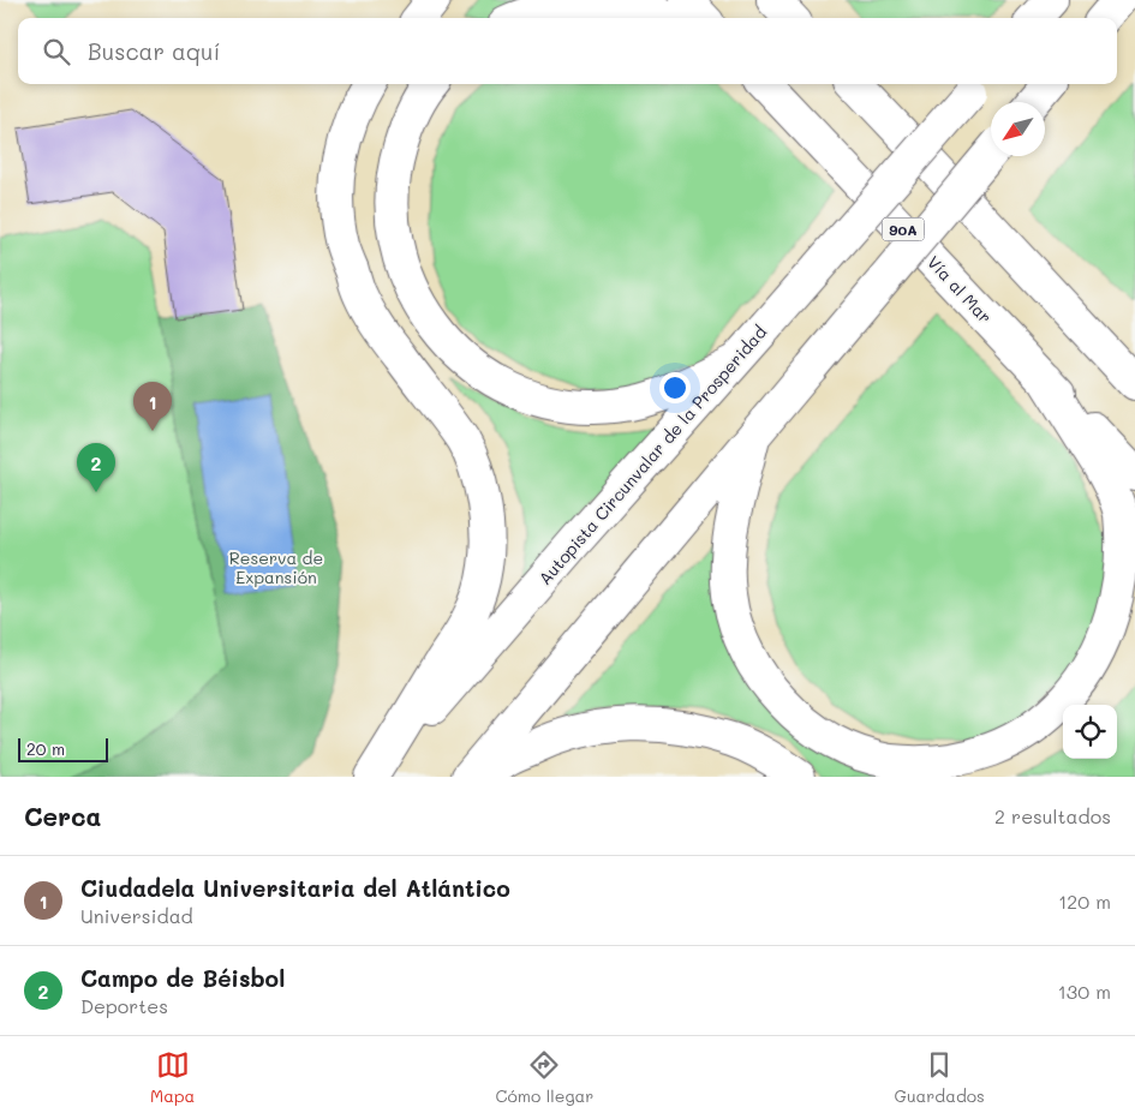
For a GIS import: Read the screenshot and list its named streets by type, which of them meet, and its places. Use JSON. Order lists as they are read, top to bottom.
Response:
{
  "streets": {
    "highway": ["90A", "Vía al Mar", "Autopista Circunvalar de la Prosperidad"]
  },
  "parks": ["Reserva de Expansión"],
  "scale_bar": "20 m",
  "north": "bottom left",
  "page": {
    "search": "Buscar aquí",
    "pins": ["1", "2"],
    "scale": "20 m",
    "heading": ["Cerca", "2 resultados"],
    "list": [
      {
        "mark": "1",
        "name": "Ciudadela Universitaria del Atlántico",
        "note": "Universidad",
        "value": "120 m"
      },
      {
        "mark": "2",
        "name": "Campo de Béisbol",
        "note": "Deportes",
        "value": "130 m"
      }
    ],
    "nav": ["Mapa", "Cómo llegar", "Guardados"]
  }
}
